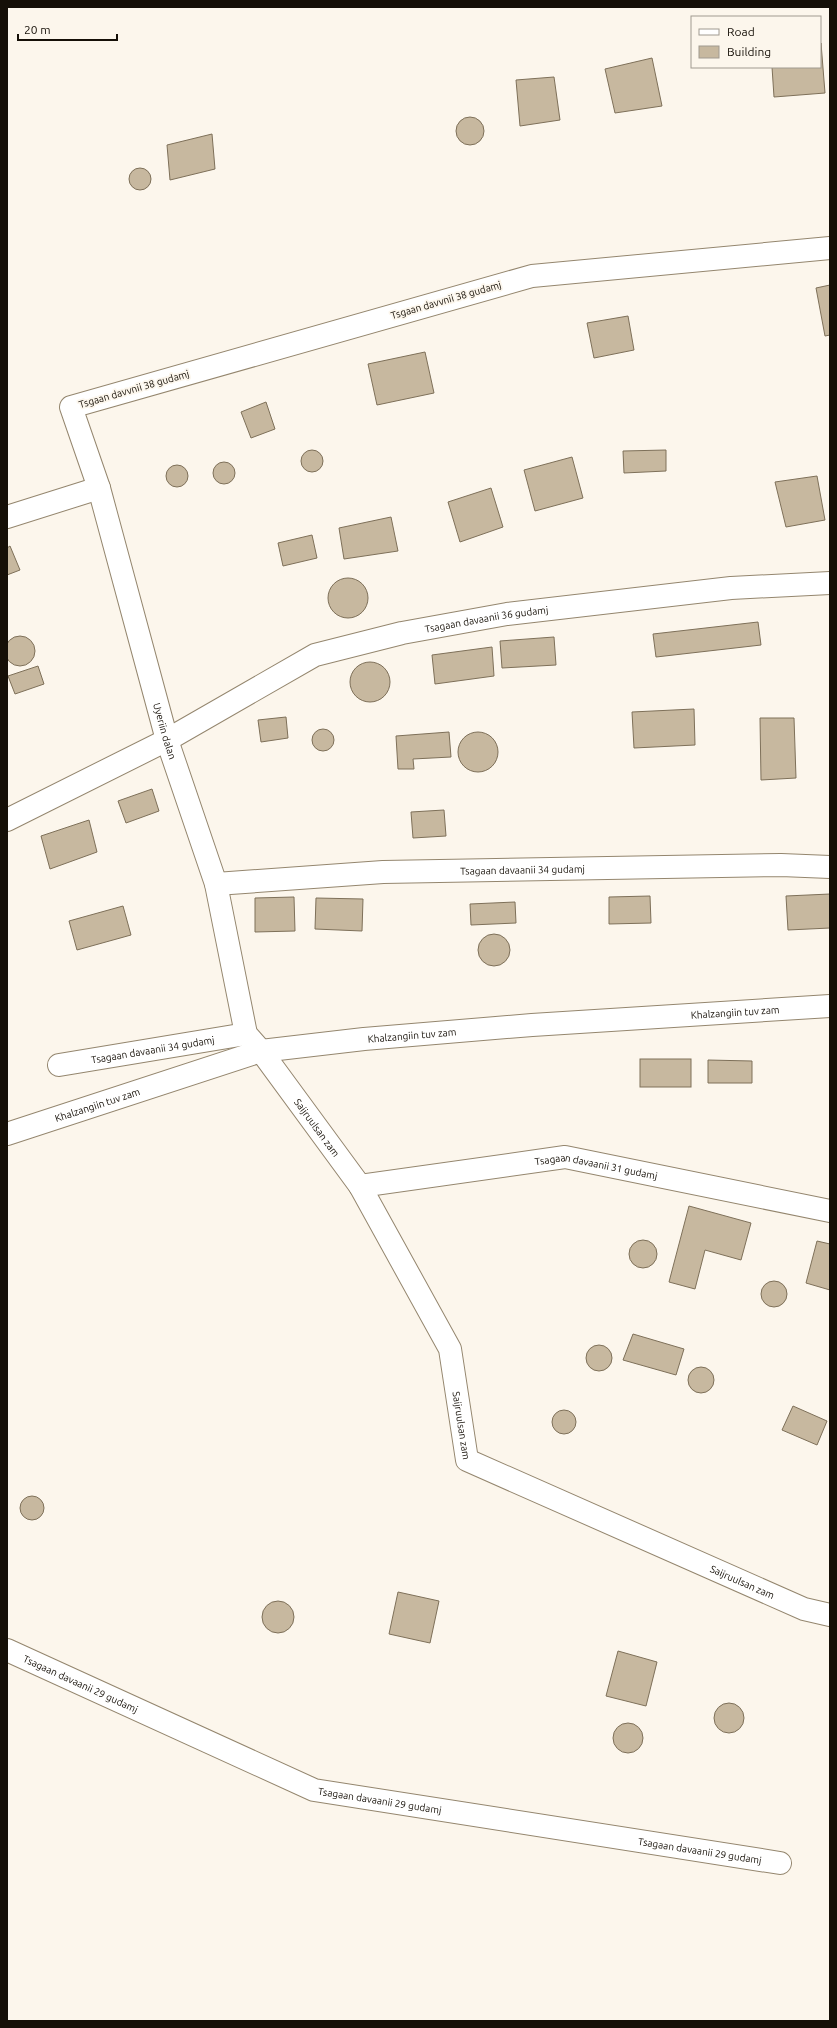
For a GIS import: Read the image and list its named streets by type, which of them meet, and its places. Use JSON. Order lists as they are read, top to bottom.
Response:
{
  "streets": {
    "street": [
      "Tsgaan davvnii 38 gudamj",
      "Tsagaan davaanii 36 gudamj",
      "Uyeriin dalan",
      "Tsagaan davaanii 34 gudamj",
      "Khalzangiin tuv zam",
      "Saijruulsan zam",
      "Tsagaan davaanii 31 gudamj",
      "Tsagaan davaanii 29 gudamj"
    ]
  },
  "crossings": [
    ["Tsgaan davvnii 38 gudamj", "Uyeriin dalan"],
    ["Tsagaan davaanii 36 gudamj", "Uyeriin dalan"],
    ["Uyeriin dalan", "Tsagaan davaanii 34 gudamj"],
    ["Khalzangiin tuv zam", "Saijruulsan zam"],
    ["Saijruulsan zam", "Tsagaan davaanii 31 gudamj"]
  ],
  "legend": ["Road", "Building"],
  "scale_bar": "20 m"
}
